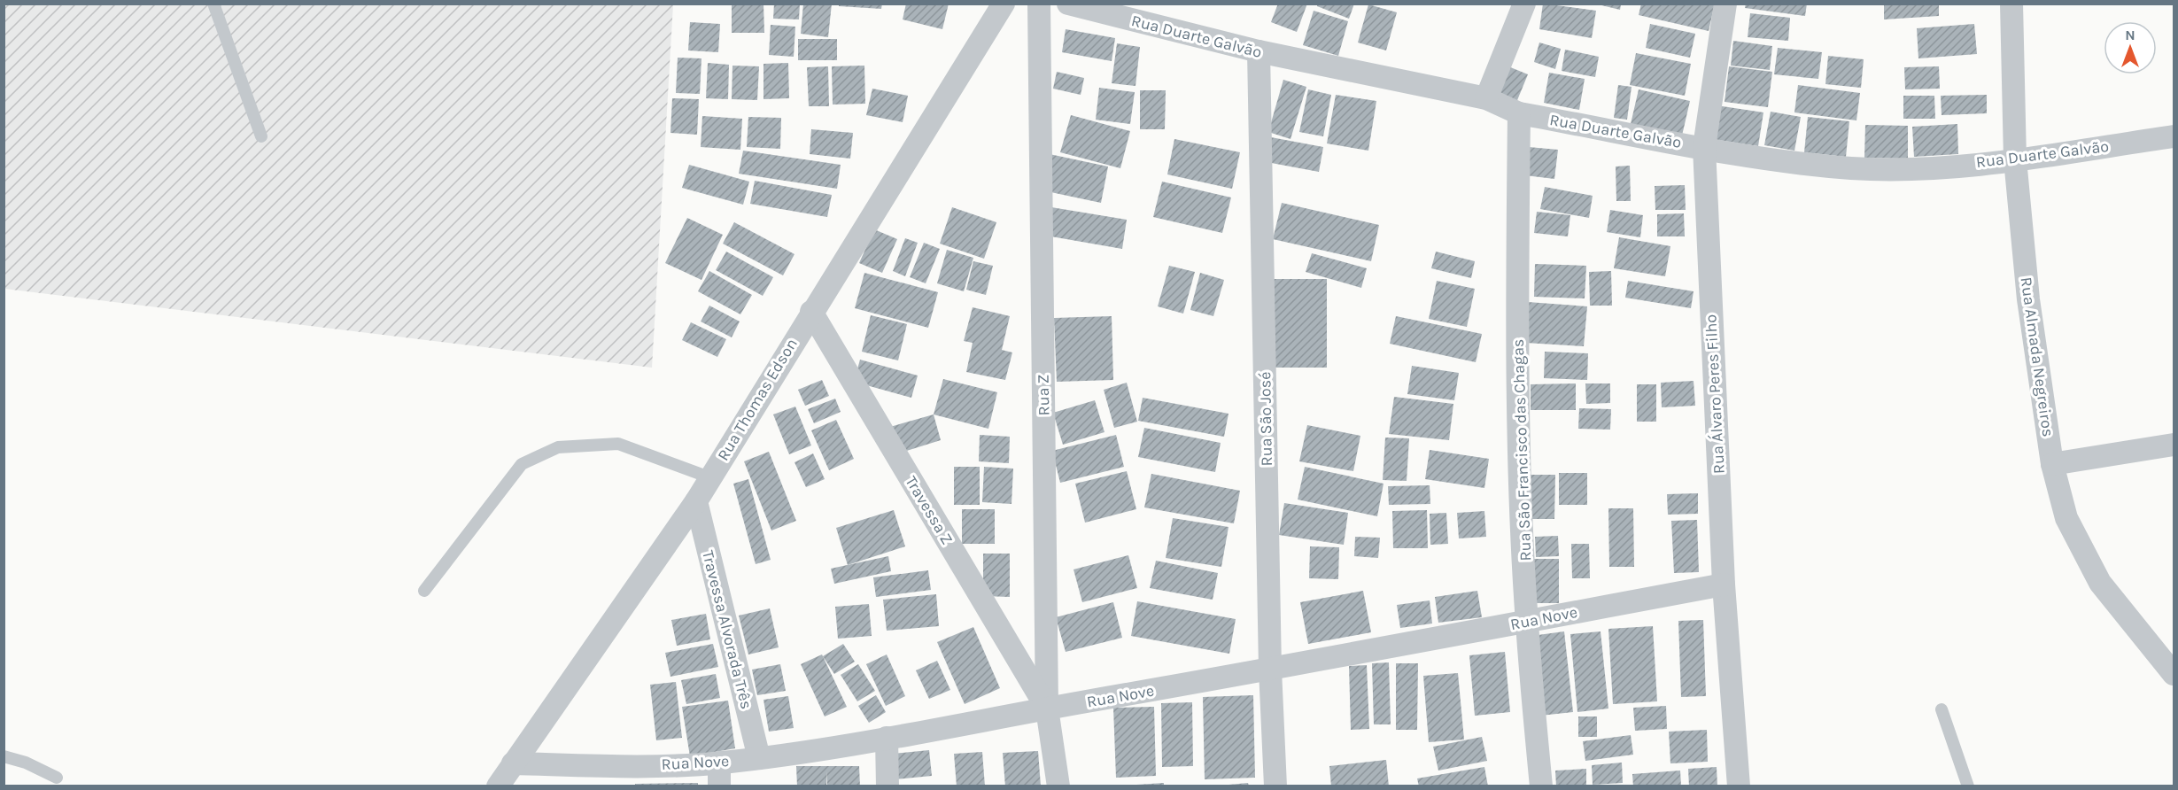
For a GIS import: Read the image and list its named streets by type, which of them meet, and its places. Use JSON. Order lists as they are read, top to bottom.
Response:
{
  "streets": {
    "street": [
      "Rua Duarte Galvão",
      "Rua Almada Negreiros",
      "Rua Álvaro Peres Filho",
      "Rua Z",
      "Rua Thomas Edson",
      "Rua São José",
      "Rua São Francisco das Chagas",
      "Travessa Z",
      "Rua Nove",
      "Travessa Alvorada Três"
    ]
  },
  "crossings": [
    ["Rua Duarte Galvão", "Rua Almada Negreiros"],
    ["Rua Duarte Galvão", "Rua Álvaro Peres Filho"],
    ["Rua Duarte Galvão", "Rua São José"],
    ["Rua Duarte Galvão", "Rua São Francisco das Chagas"],
    ["Rua Álvaro Peres Filho", "Rua Nove"],
    ["Rua Z", "Travessa Z"],
    ["Rua Z", "Rua Nove"],
    ["Rua Thomas Edson", "Travessa Z"],
    ["Rua Thomas Edson", "Rua Nove"],
    ["Rua Thomas Edson", "Travessa Alvorada Três"],
    ["Rua São José", "Rua Nove"],
    ["Rua São Francisco das Chagas", "Rua Nove"],
    ["Travessa Z", "Rua Nove"],
    ["Rua Nove", "Travessa Alvorada Três"]
  ],
  "north": "top"
}
